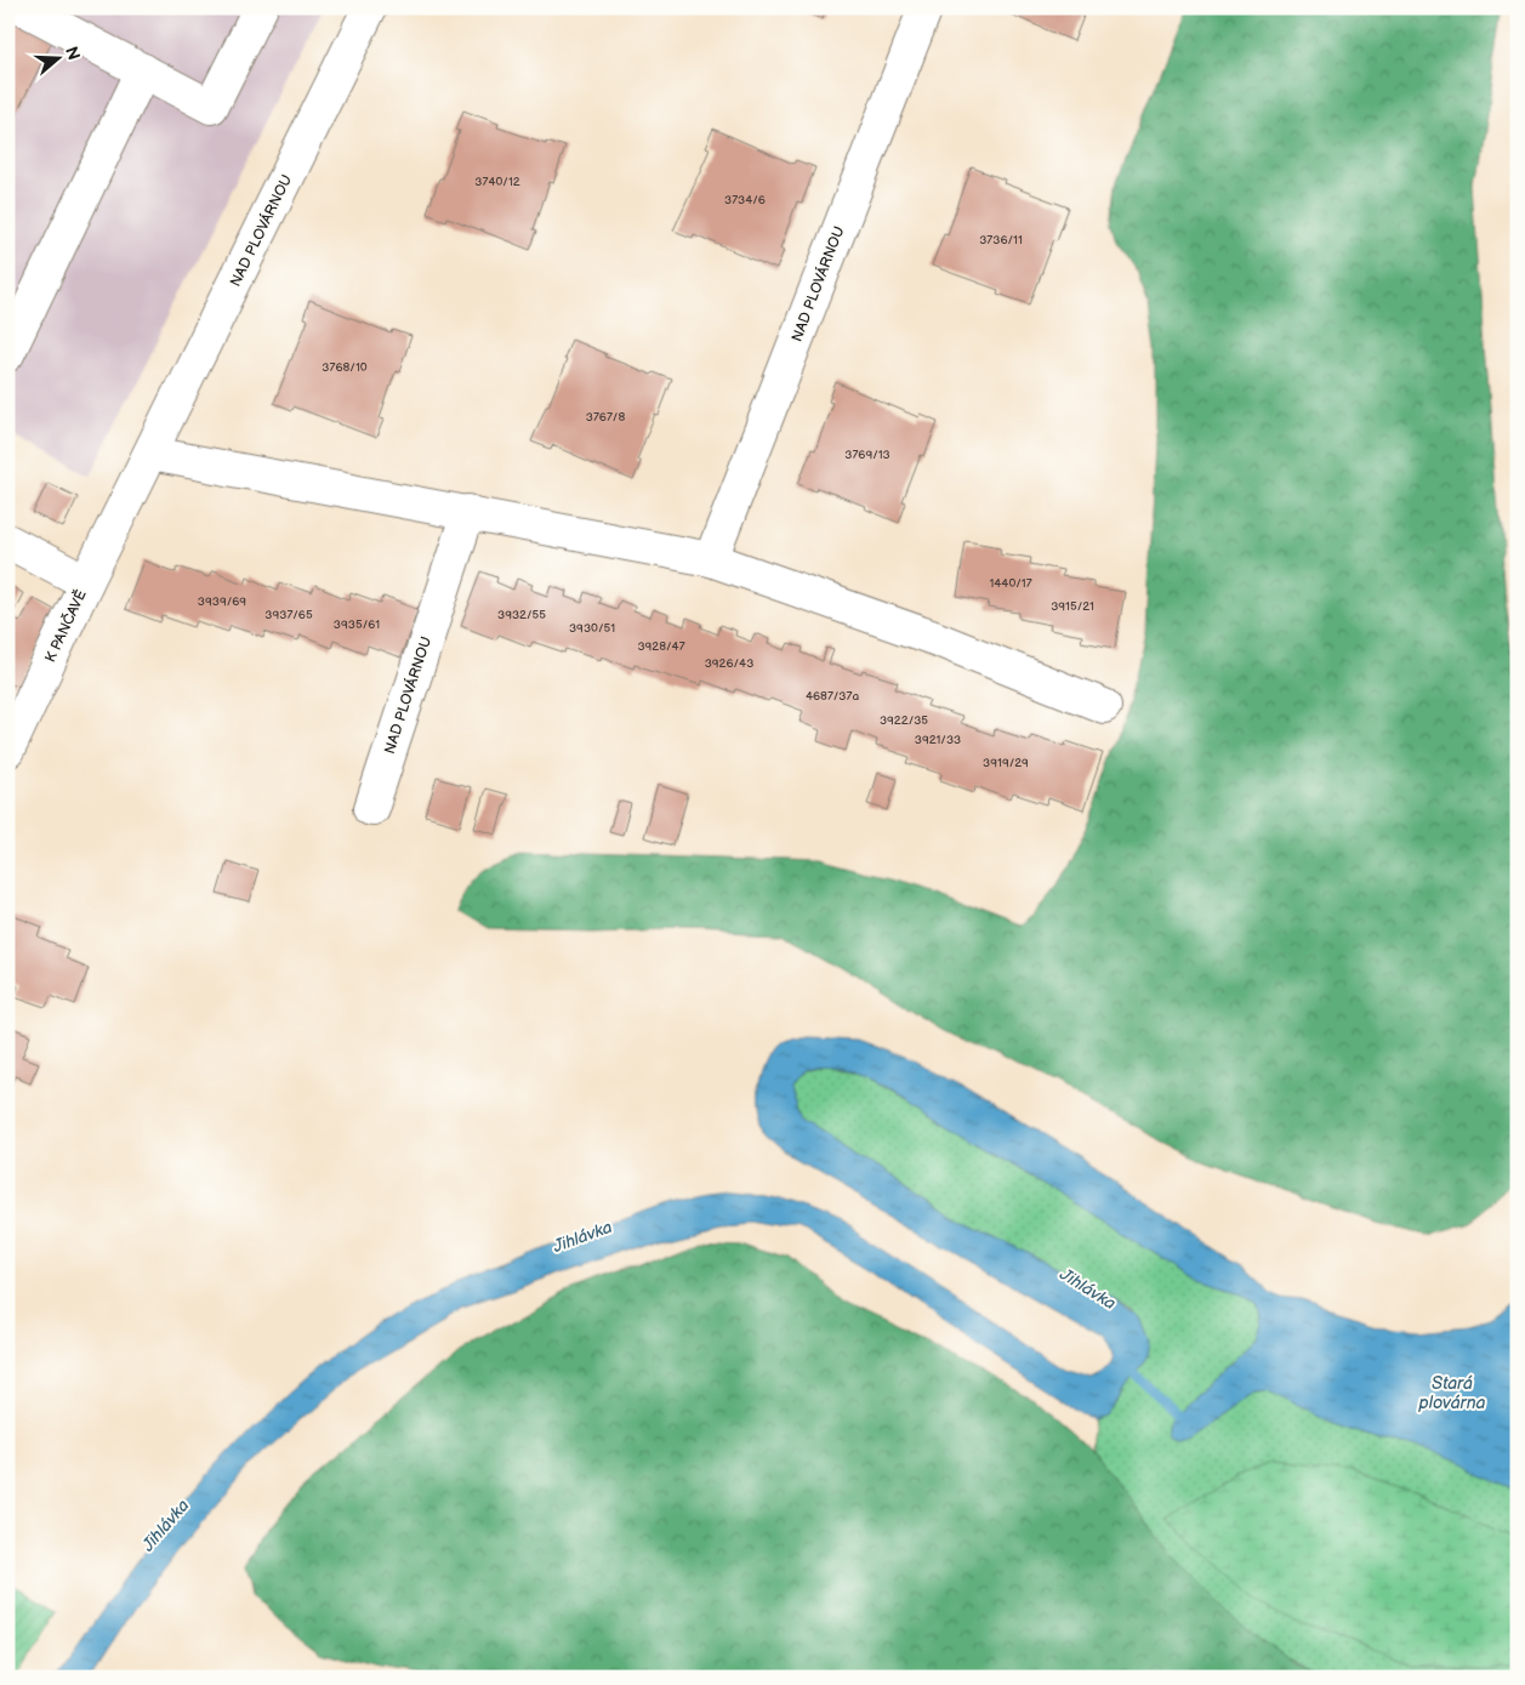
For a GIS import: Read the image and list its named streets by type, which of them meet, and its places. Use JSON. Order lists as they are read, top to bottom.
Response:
{
  "streets": {
    "street": ["NAD PLOVÁRNOU", "K PANČAVĚ"]
  },
  "crossings": [
    ["NAD PLOVÁRNOU", "K PANČAVĚ"]
  ],
  "water": ["Jihlávka", "Stará plovárna"],
  "house_numbers": [
    "3740/12",
    "3734/6",
    "3736/11",
    "3768/10",
    "3767/8",
    "3769/13",
    "1440/17",
    "3939/69",
    "3915/21",
    "3937/65",
    "3932/55",
    "3935/61",
    "3930/51",
    "3928/47",
    "3926/43",
    "4687/37a",
    "3922/35",
    "3921/33",
    "3919/29"
  ],
  "north": "right"
}
